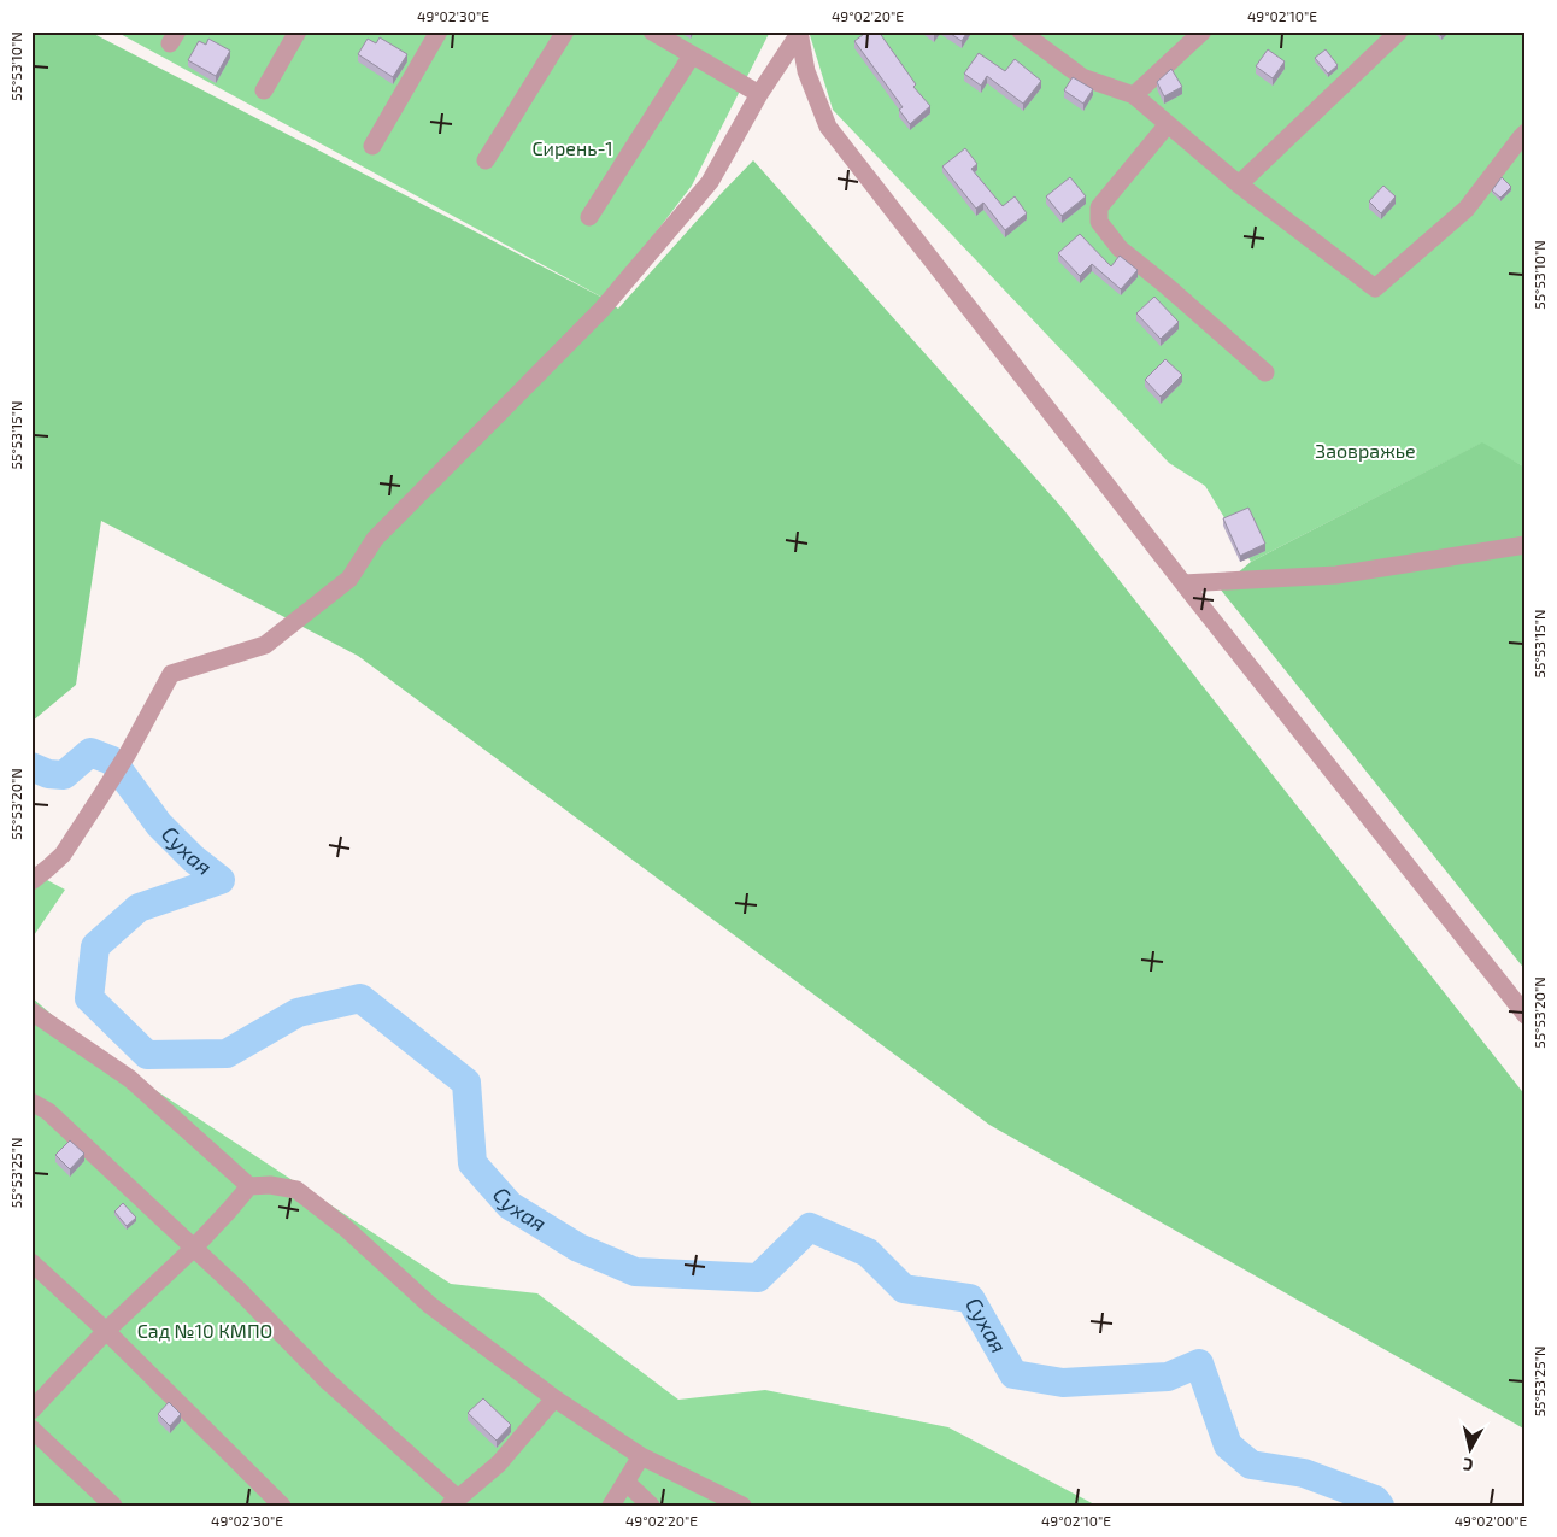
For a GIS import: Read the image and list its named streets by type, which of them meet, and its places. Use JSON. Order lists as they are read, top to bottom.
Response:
{
  "water": ["Сухая"],
  "parks": ["Сирень-1", "Заовражье", "Сад №10 КМПО"],
  "north": "bottom",
  "coordinates": [
    "49°02'30\"E",
    "49°02'20\"E",
    "49°02'10\"E",
    "55°53'10\"N",
    "55°53'15\"N",
    "55°53'20\"N",
    "55°53'25\"N",
    "49°02'00\"E"
  ]
}
